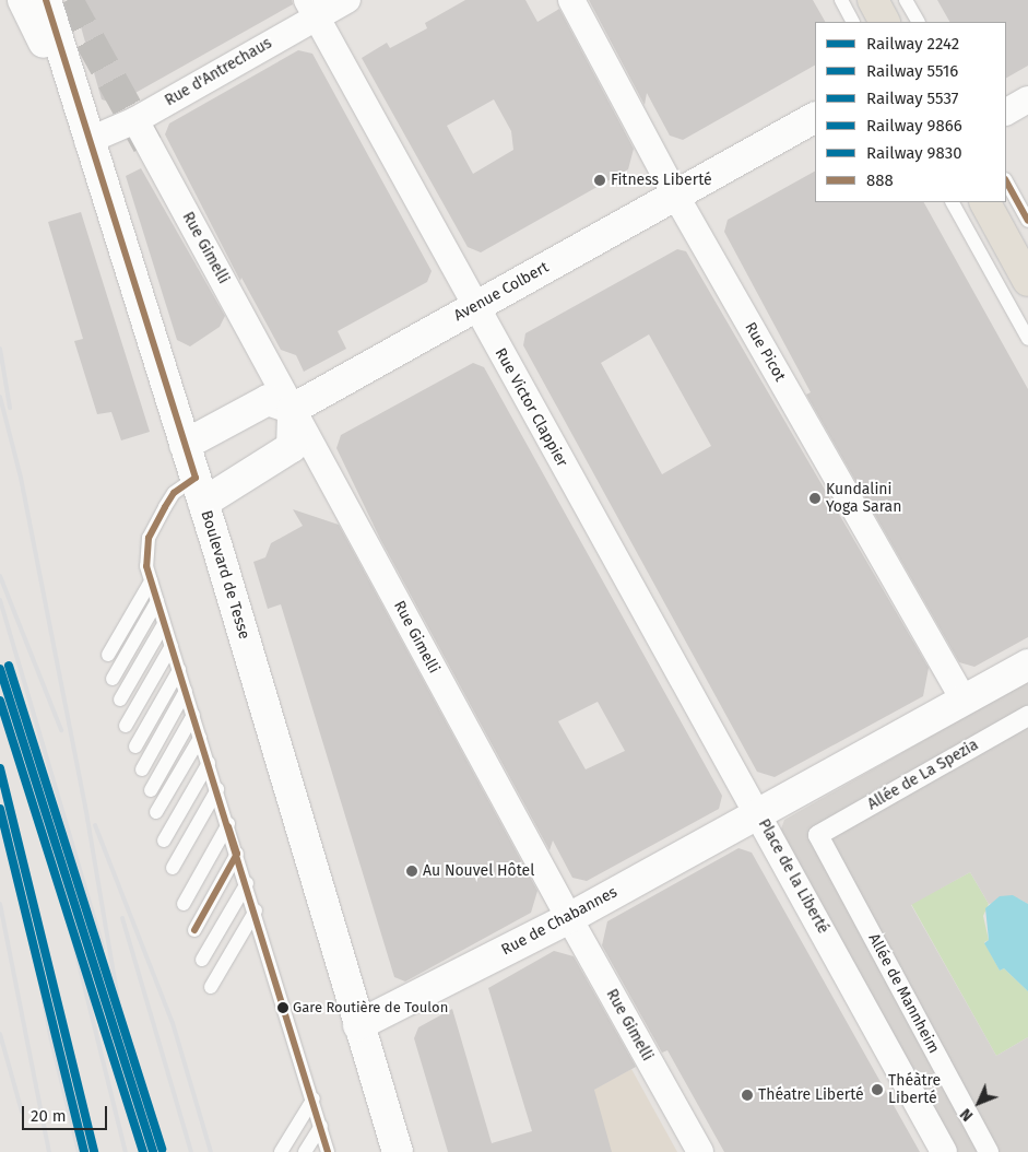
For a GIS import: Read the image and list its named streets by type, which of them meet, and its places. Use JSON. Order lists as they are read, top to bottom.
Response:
{
  "streets": {
    "street": [
      "Rue d'Antrechaus",
      "Rue Gimelli",
      "Avenue Colbert",
      "Rue Picot",
      "Rue Victor Clappier",
      "Boulevard de Tesse",
      "Allée de La Spezia",
      "Place de la Liberté",
      "Rue de Chabannes",
      "Allée de Mannheim"
    ]
  },
  "crossings": [
    ["Rue d'Antrechaus", "Rue Gimelli"],
    ["Rue d'Antrechaus", "Rue Victor Clappier"],
    ["Rue d'Antrechaus", "Boulevard de Tesse"],
    ["Rue Gimelli", "Avenue Colbert"],
    ["Rue Gimelli", "Rue de Chabannes"],
    ["Avenue Colbert", "Rue Picot"],
    ["Avenue Colbert", "Rue Victor Clappier"],
    ["Rue Picot", "Place de la Liberté"],
    ["Rue Victor Clappier", "Place de la Liberté"],
    ["Rue Victor Clappier", "Rue de Chabannes"],
    ["Boulevard de Tesse", "Rue de Chabannes"],
    ["Allée de La Spezia", "Allée de Mannheim"],
    ["Place de la Liberté", "Rue de Chabannes"]
  ],
  "places": [
    "Fitness Liberté",
    "Kundalini Yoga Saran",
    "Au Nouvel Hôtel",
    "Gare Routière de Toulon",
    "Théàtre Liberté",
    "Théatre Liberté"
  ],
  "lines": [
    "transit line 888",
    "rail line 9866",
    "rail line 2242",
    "rail line 5516",
    "rail line 5537",
    "rail line 9830"
  ],
  "legend": [
    "Railway 2242",
    "Railway 5516",
    "Railway 5537",
    "Railway 9866",
    "Railway 9830",
    "888"
  ],
  "scale_bar": "20 m",
  "north": "bottom left"
}
